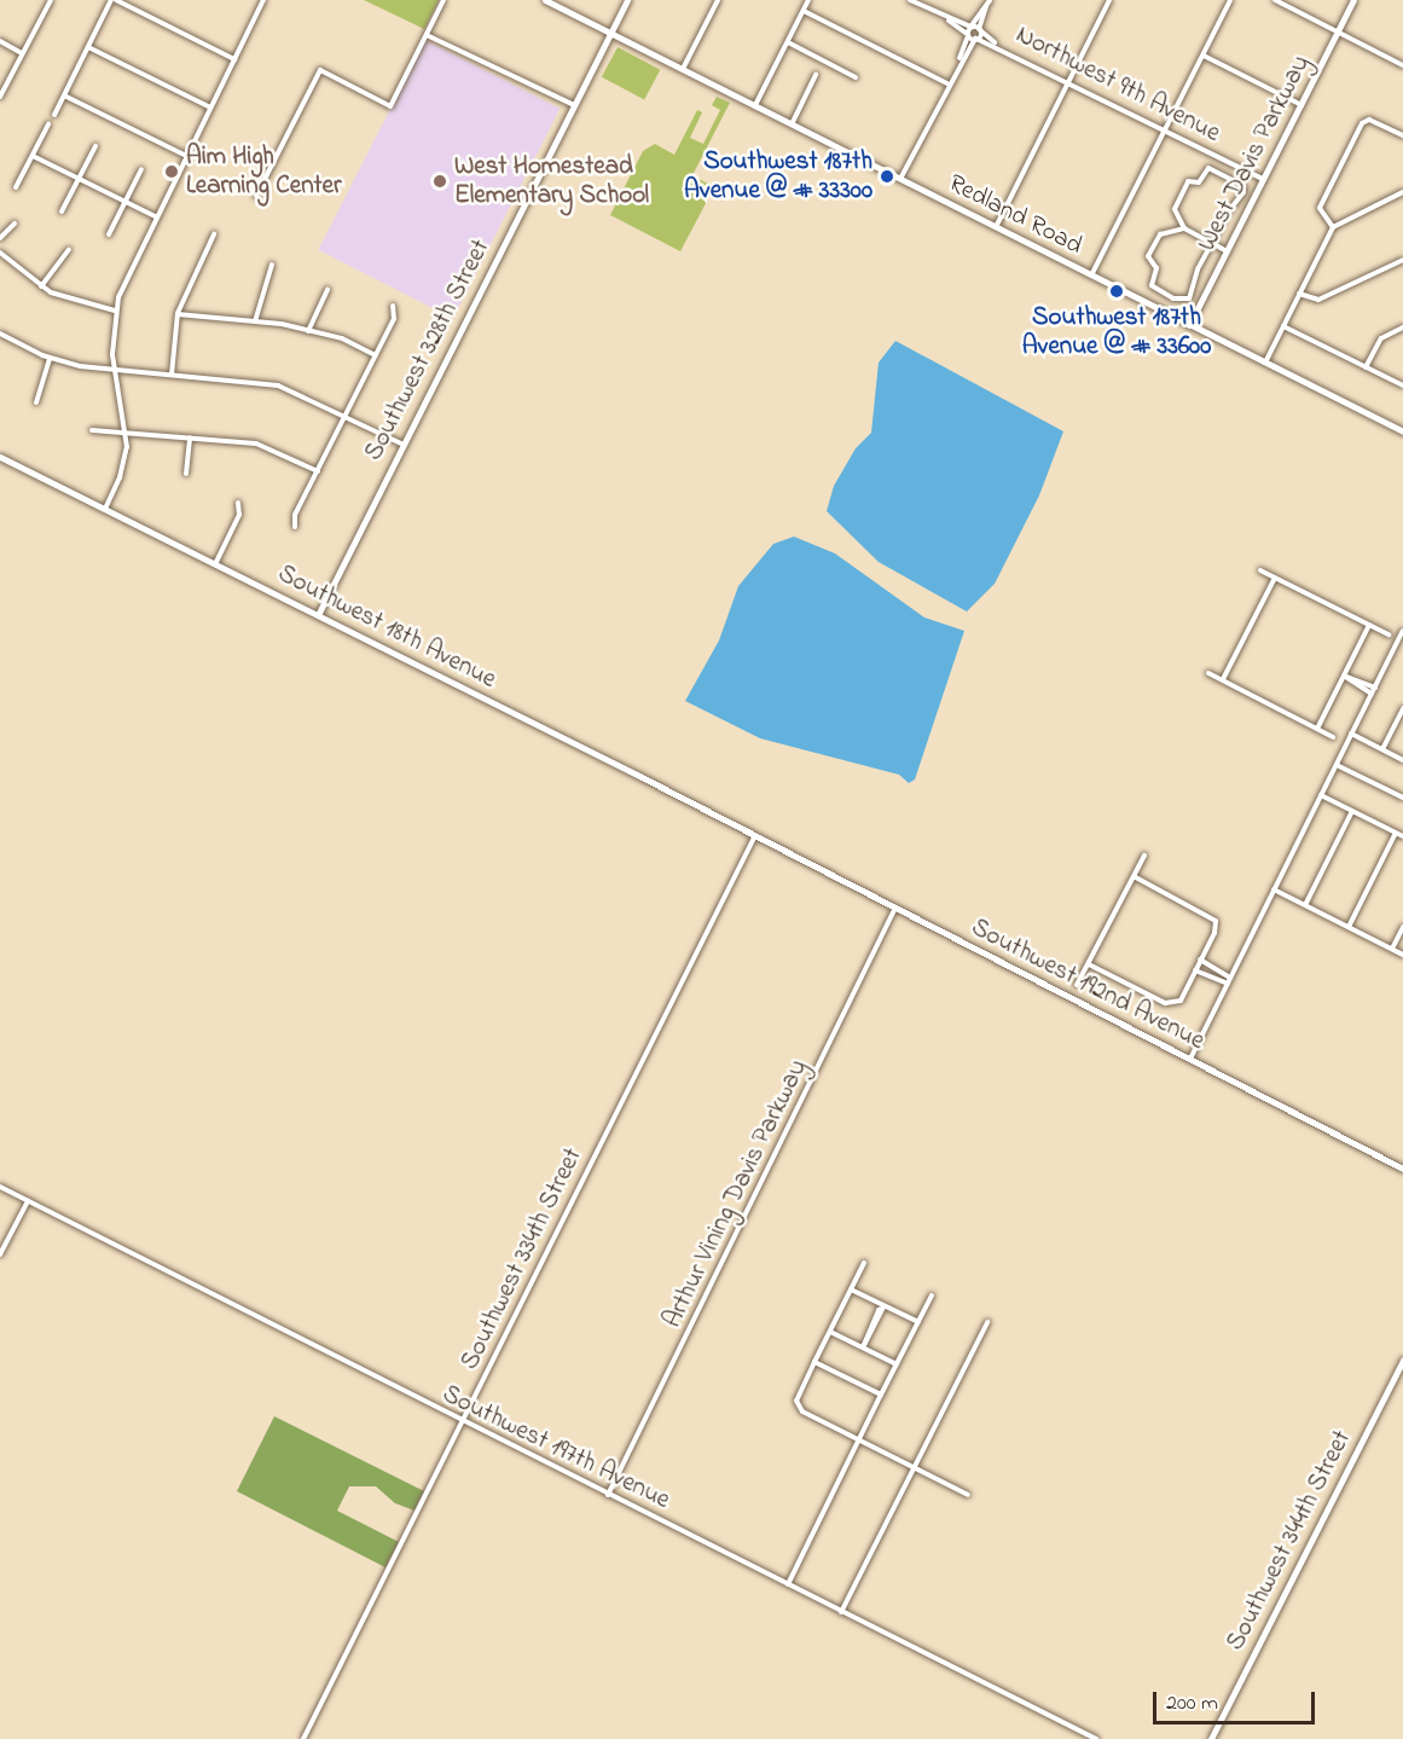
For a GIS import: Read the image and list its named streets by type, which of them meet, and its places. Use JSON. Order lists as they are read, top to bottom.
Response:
{
  "streets": {
    "street": [
      "Northwest 9th Avenue",
      "West Davis Parkway",
      "Redland Road",
      "Southwest 328th Street",
      "Southwest 18th Avenue",
      "Southwest 192nd Avenue",
      "Arthur Vining Davis Parkway",
      "Southwest 334th Street",
      "Southwest 197th Avenue",
      "Southwest 344th Street"
    ]
  },
  "crossings": [
    ["Northwest 9th Avenue", "West Davis Parkway"],
    ["West Davis Parkway", "Redland Road"],
    ["Redland Road", "Southwest 328th Street"],
    ["Southwest 328th Street", "Southwest 18th Avenue"],
    ["Southwest 18th Avenue", "Southwest 192nd Avenue"],
    ["Southwest 18th Avenue", "Southwest 334th Street"],
    ["Southwest 192nd Avenue", "Arthur Vining Davis Parkway"],
    ["Southwest 192nd Avenue", "Southwest 334th Street"],
    ["Arthur Vining Davis Parkway", "Southwest 197th Avenue"],
    ["Southwest 334th Street", "Southwest 197th Avenue"]
  ],
  "places": [
    "Aim High Learning Center",
    "Southwest 187th Avenue @ # 33300",
    "West Homestead Elementary School",
    "Southwest 187th Avenue @ # 33600"
  ],
  "scale_bar": "200 m"
}
